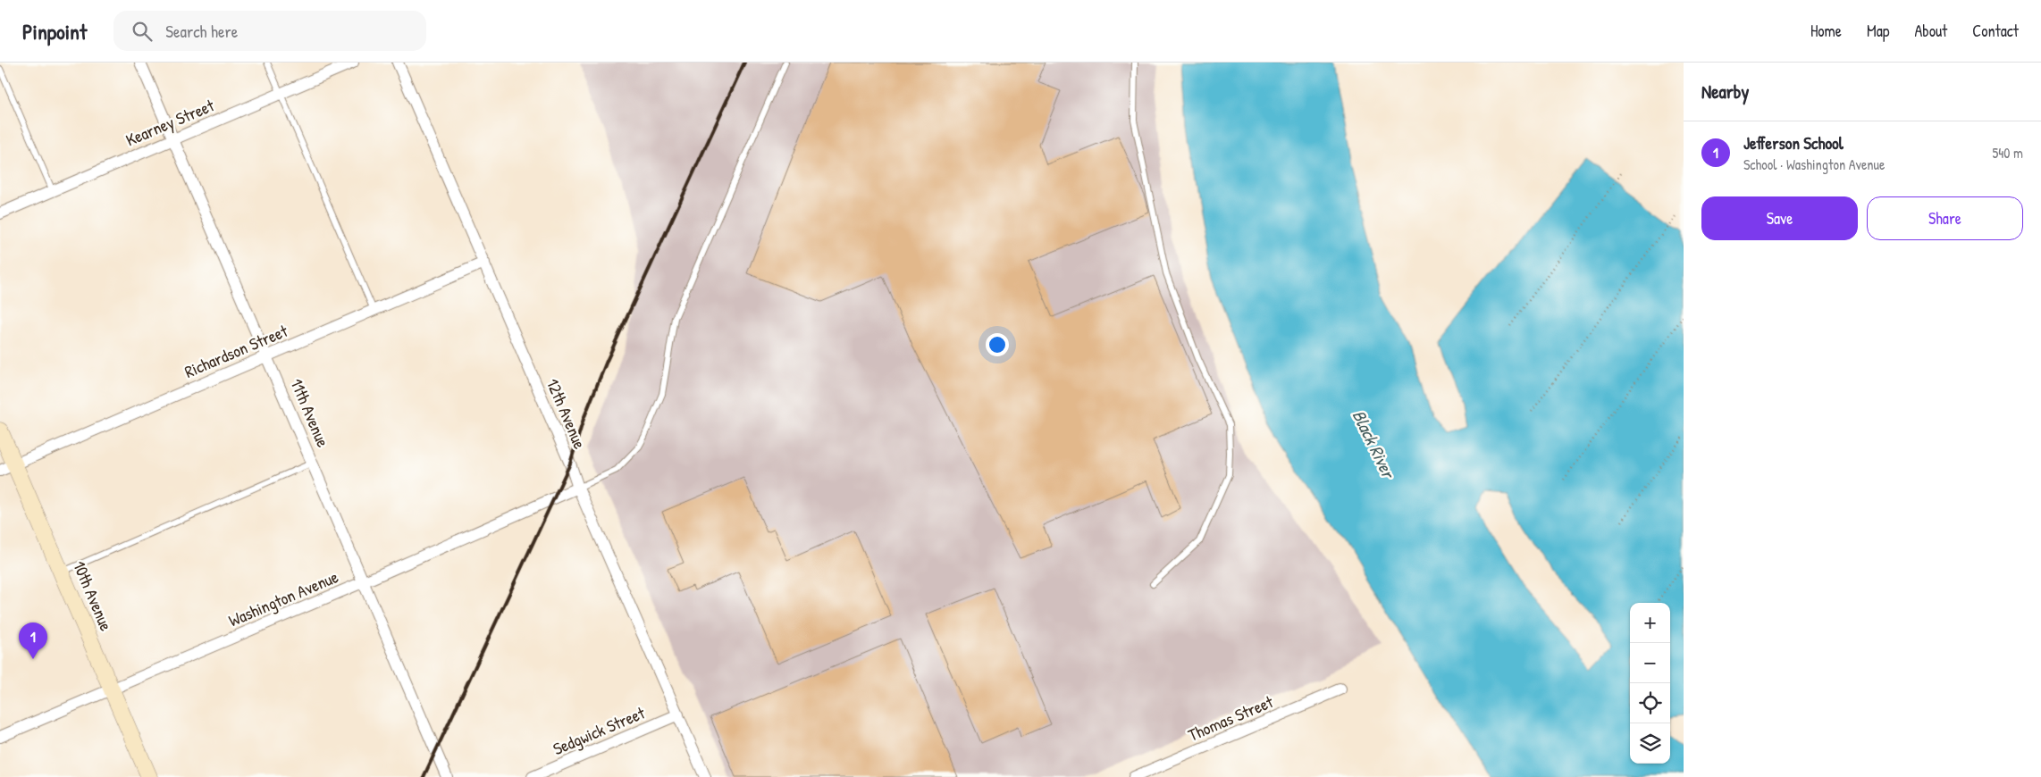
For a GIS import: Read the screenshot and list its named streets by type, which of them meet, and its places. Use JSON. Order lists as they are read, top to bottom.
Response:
{
  "streets": {
    "street": [
      "Kearney Street",
      "Richardson Street",
      "11th Avenue",
      "12th Avenue",
      "10th Avenue",
      "Washington Avenue",
      "Thomas Street",
      "Sedgwick Street"
    ]
  },
  "crossings": [
    ["Kearney Street", "11th Avenue"],
    ["Richardson Street", "11th Avenue"],
    ["Richardson Street", "12th Avenue"],
    ["Richardson Street", "10th Avenue"],
    ["11th Avenue", "Washington Avenue"],
    ["12th Avenue", "Washington Avenue"],
    ["12th Avenue", "Sedgwick Street"],
    ["10th Avenue", "Washington Avenue"]
  ],
  "water": ["Black River"],
  "page": {
    "header": "Pinpoint",
    "search": "Search here",
    "nav": [
      "Home",
      "Map",
      "About",
      "Contact"
    ],
    "heading": "Nearby",
    "list": [
      {
        "mark": "1",
        "name": "Jefferson School",
        "note": "School · Washington Avenue",
        "value": "540 m"
      }
    ],
    "buttons": ["Save", "Share"],
    "map_buttons": ["+", "−"],
    "pins": "1"
  }
}
